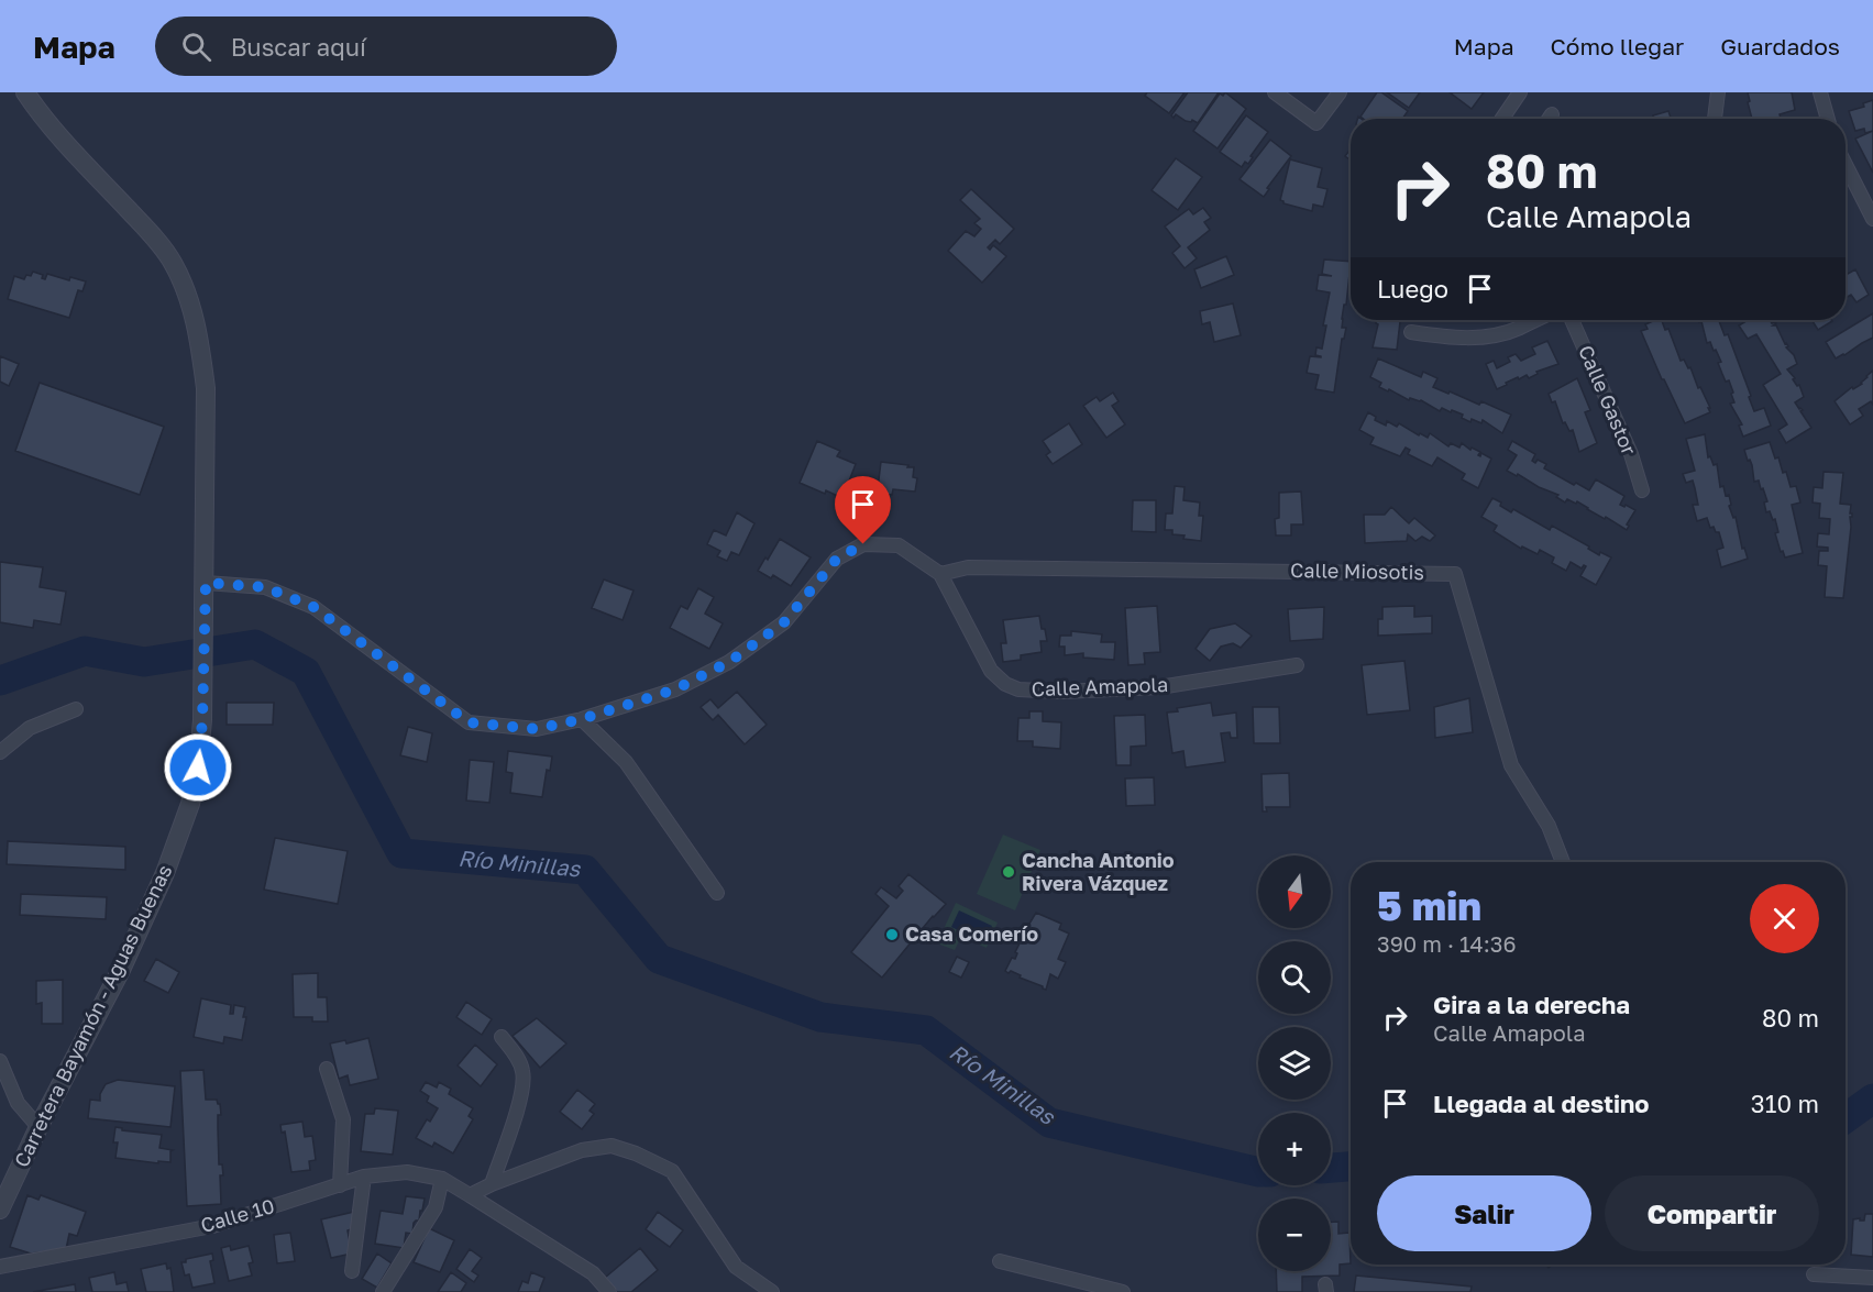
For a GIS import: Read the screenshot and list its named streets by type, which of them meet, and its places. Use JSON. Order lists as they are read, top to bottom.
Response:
{
  "streets": {
    "street": [
      "Calle Gastor",
      "Calle Miosotis",
      "Calle Amapola",
      "Carretera Bayamón - Aguas Buenas",
      "Calle 10"
    ]
  },
  "crossings": [
    ["Calle Miosotis", "Calle Amapola"],
    ["Calle Amapola", "Carretera Bayamón - Aguas Buenas"]
  ],
  "water": ["Río Minillas"],
  "places": ["Cancha Antonio Rivera Vázquez", "Casa Comerío"],
  "north": "bottom",
  "page": {
    "header": "Mapa",
    "search": "Buscar aquí",
    "nav": ["Mapa", "Cómo llegar", "Guardados"],
    "turn": ["80 m", "Calle Amapola"],
    "then": "Luego",
    "map_buttons": ["+", "−"],
    "heading": ["5 min", "390 m · 14:36"],
    "list": [
      {
        "name": "Gira a la derecha",
        "note": "Calle Amapola",
        "value": "80 m"
      },
      {
        "name": "Llegada al destino",
        "value": "310 m"
      }
    ],
    "buttons": ["Salir", "Compartir"]
  }
}
